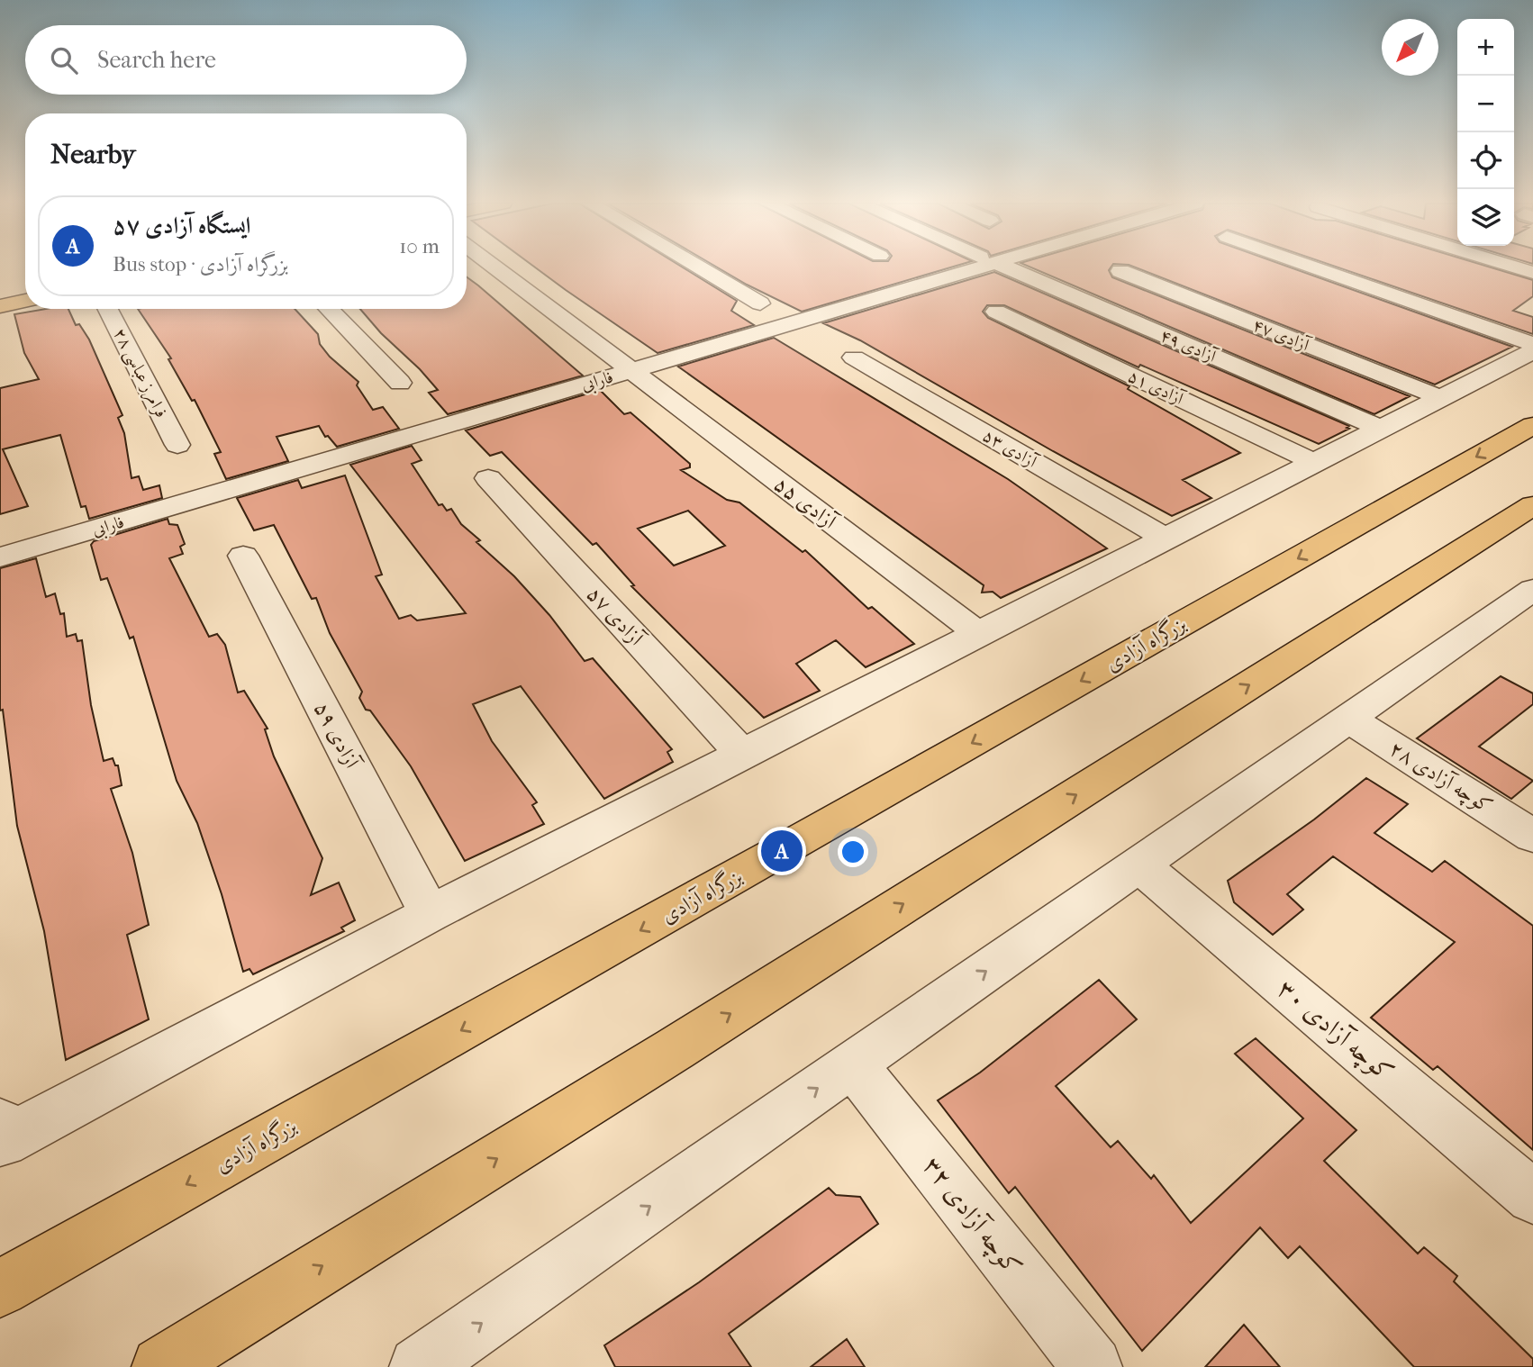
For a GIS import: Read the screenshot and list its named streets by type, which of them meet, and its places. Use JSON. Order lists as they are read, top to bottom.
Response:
{
  "streets": {
    "main road": ["بزرگراه آزادی"],
    "street": [
      "۴۷ آزادی",
      "۴۹ آزادی",
      "فرامرز عباسی ۲۸",
      "فارابی",
      "۵۱ آزادی",
      "۵۳ آزادی",
      "آزادی ۵۵",
      "آزادی ۵۷",
      "آزادی ۵۹",
      "کوچه آزادی ۲۸",
      "کوچه آزادی ۳۰",
      "کوچه آزادی ۳۲"
    ]
  },
  "crossings": [
    ["فارابی", "آزادی ۵۵"]
  ],
  "north": "bottom left",
  "page": {
    "map_buttons": ["+", "−"],
    "search": "Search here",
    "heading": "Nearby",
    "list": [
      {
        "mark": "A",
        "name": "ایستگاه آزادی ۵۷",
        "note": "Bus stop · بزرگراه آزادی",
        "value": "10 m"
      }
    ],
    "pins": "A"
  }
}
